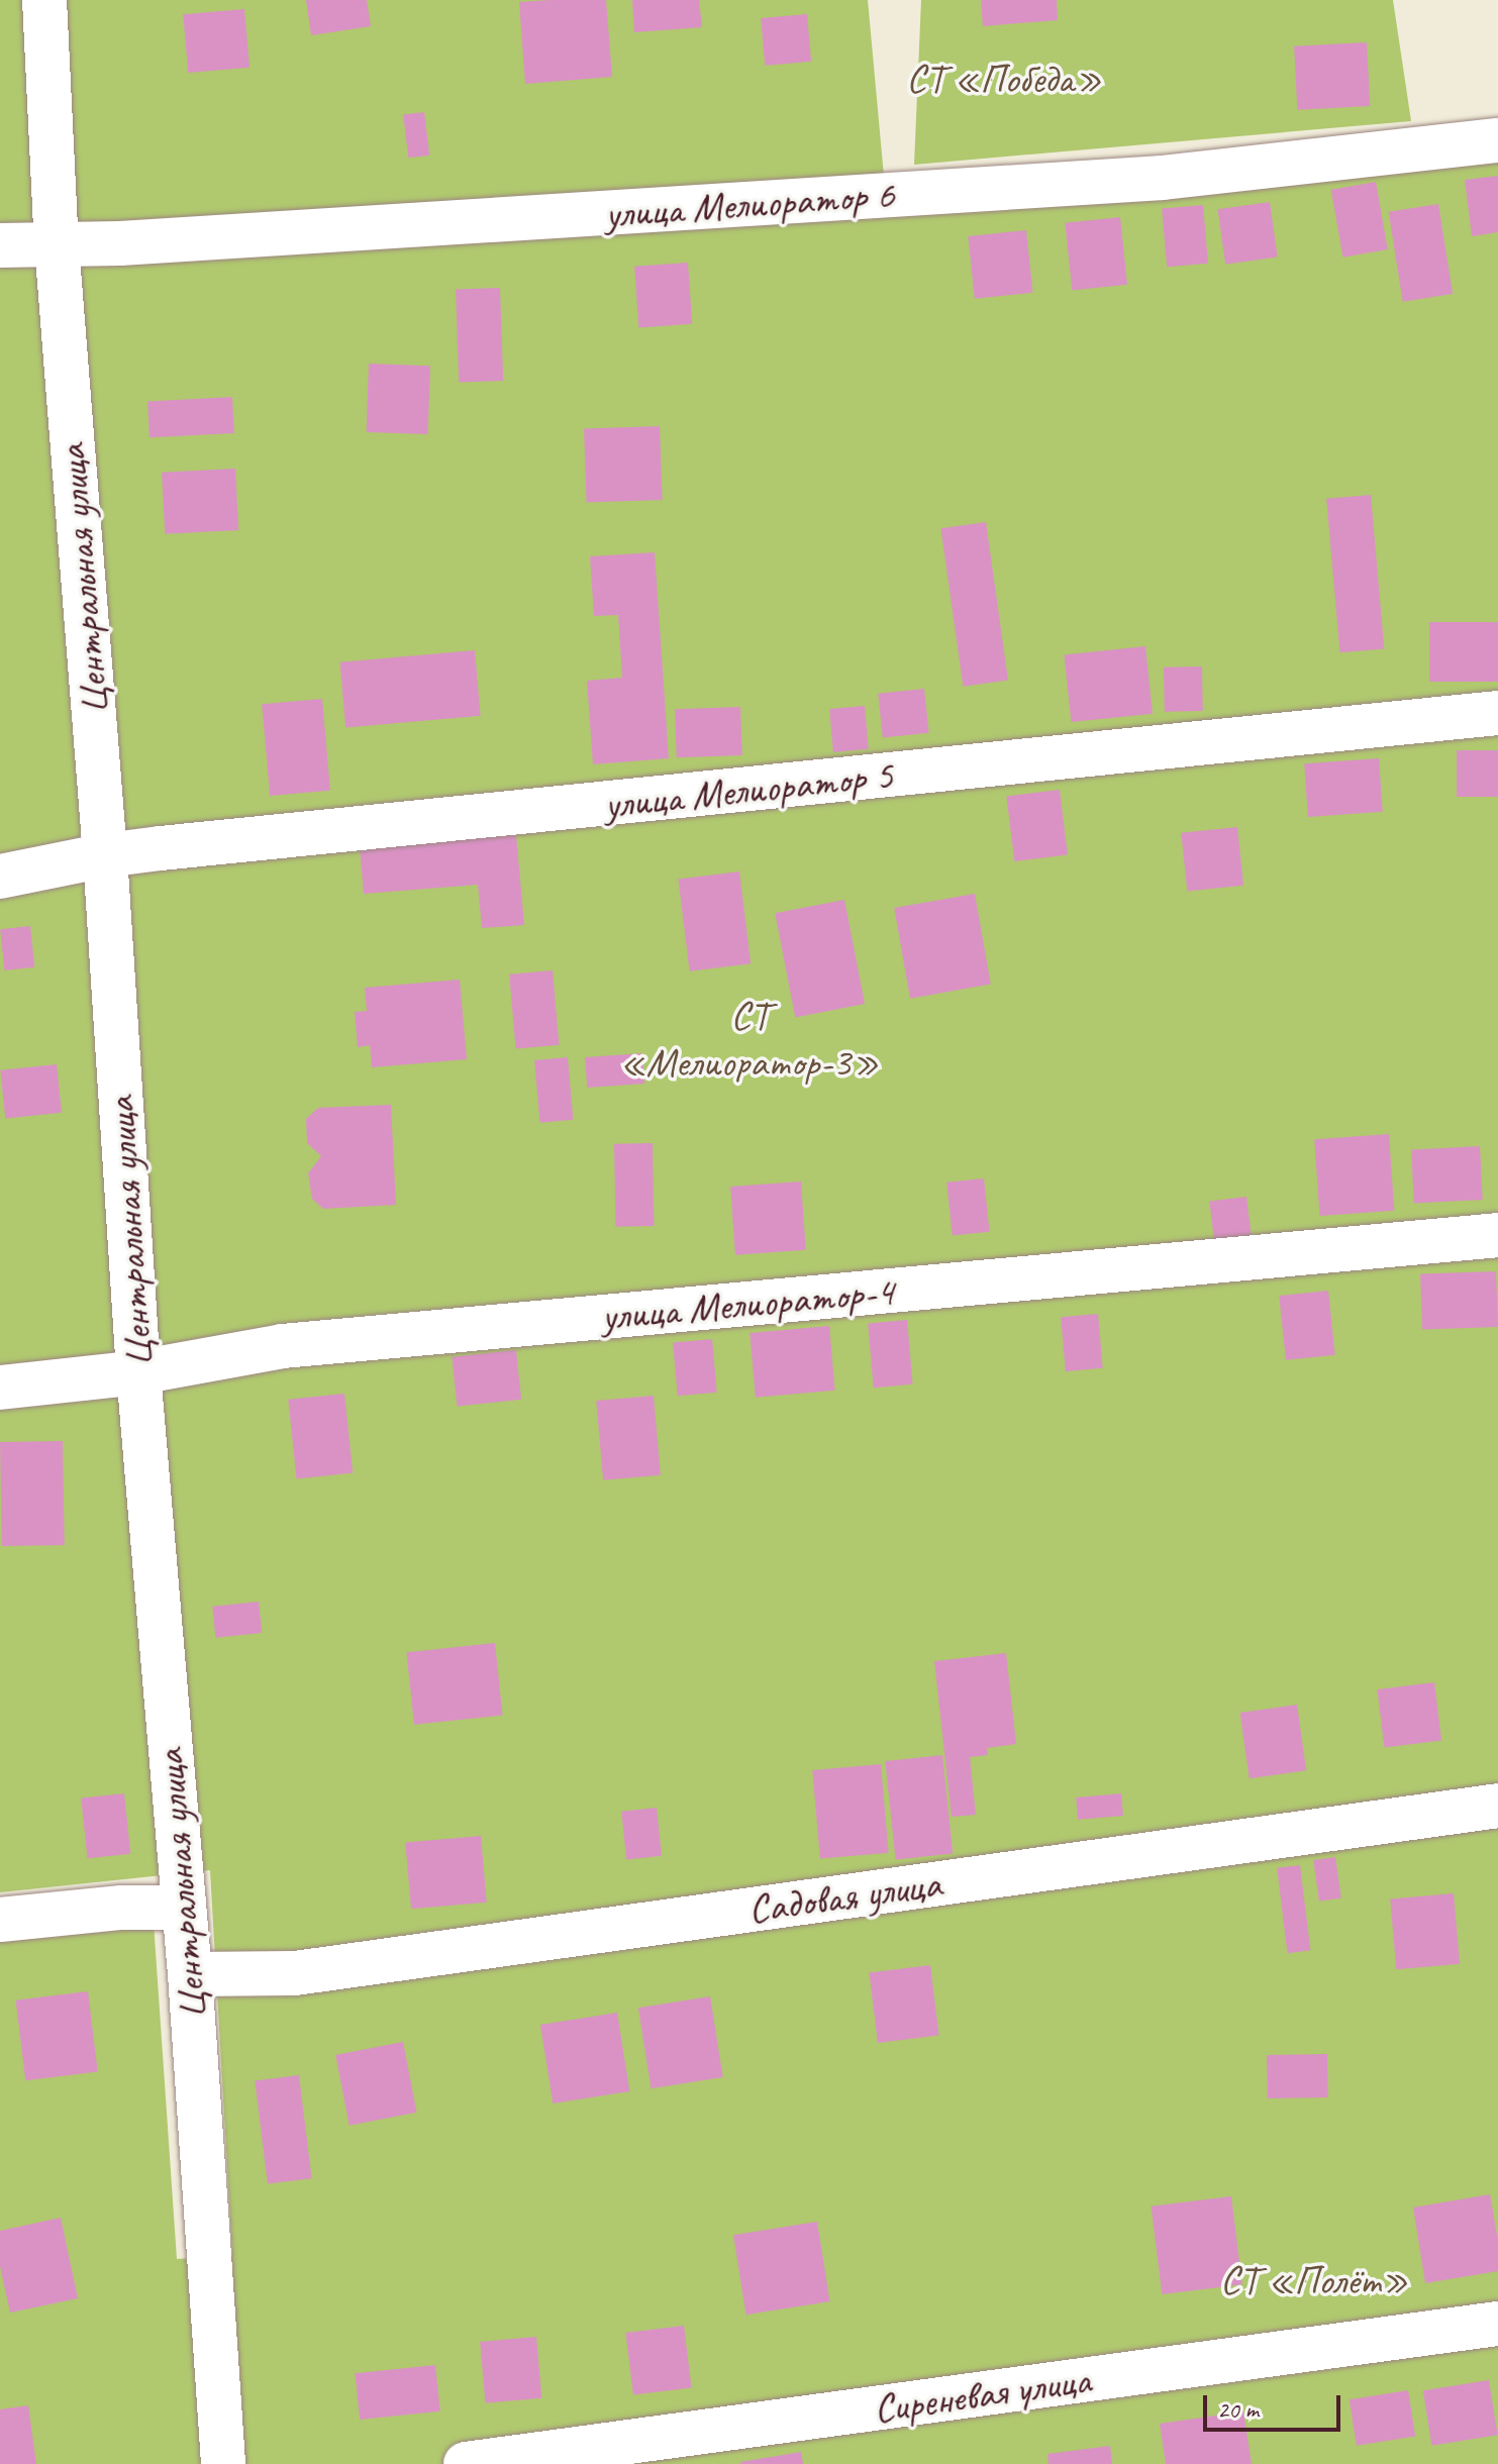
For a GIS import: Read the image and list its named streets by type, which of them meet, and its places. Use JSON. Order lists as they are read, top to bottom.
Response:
{
  "streets": {
    "street": [
      "улица Мелиоратор 6",
      "Центральная улица",
      "улица Мелиоратор 5",
      "улица Мелиоратор-4",
      "Садовая улица",
      "Сиреневая улица"
    ]
  },
  "crossings": [
    ["улица Мелиоратор 6", "Центральная улица"],
    ["Центральная улица", "улица Мелиоратор 5"],
    ["Центральная улица", "улица Мелиоратор-4"],
    ["Центральная улица", "Садовая улица"]
  ],
  "parks": ["СТ «Победа»", "СТ «Мелиоратор-3»", "СТ «Полёт»"],
  "scale_bar": "20 m"
}
